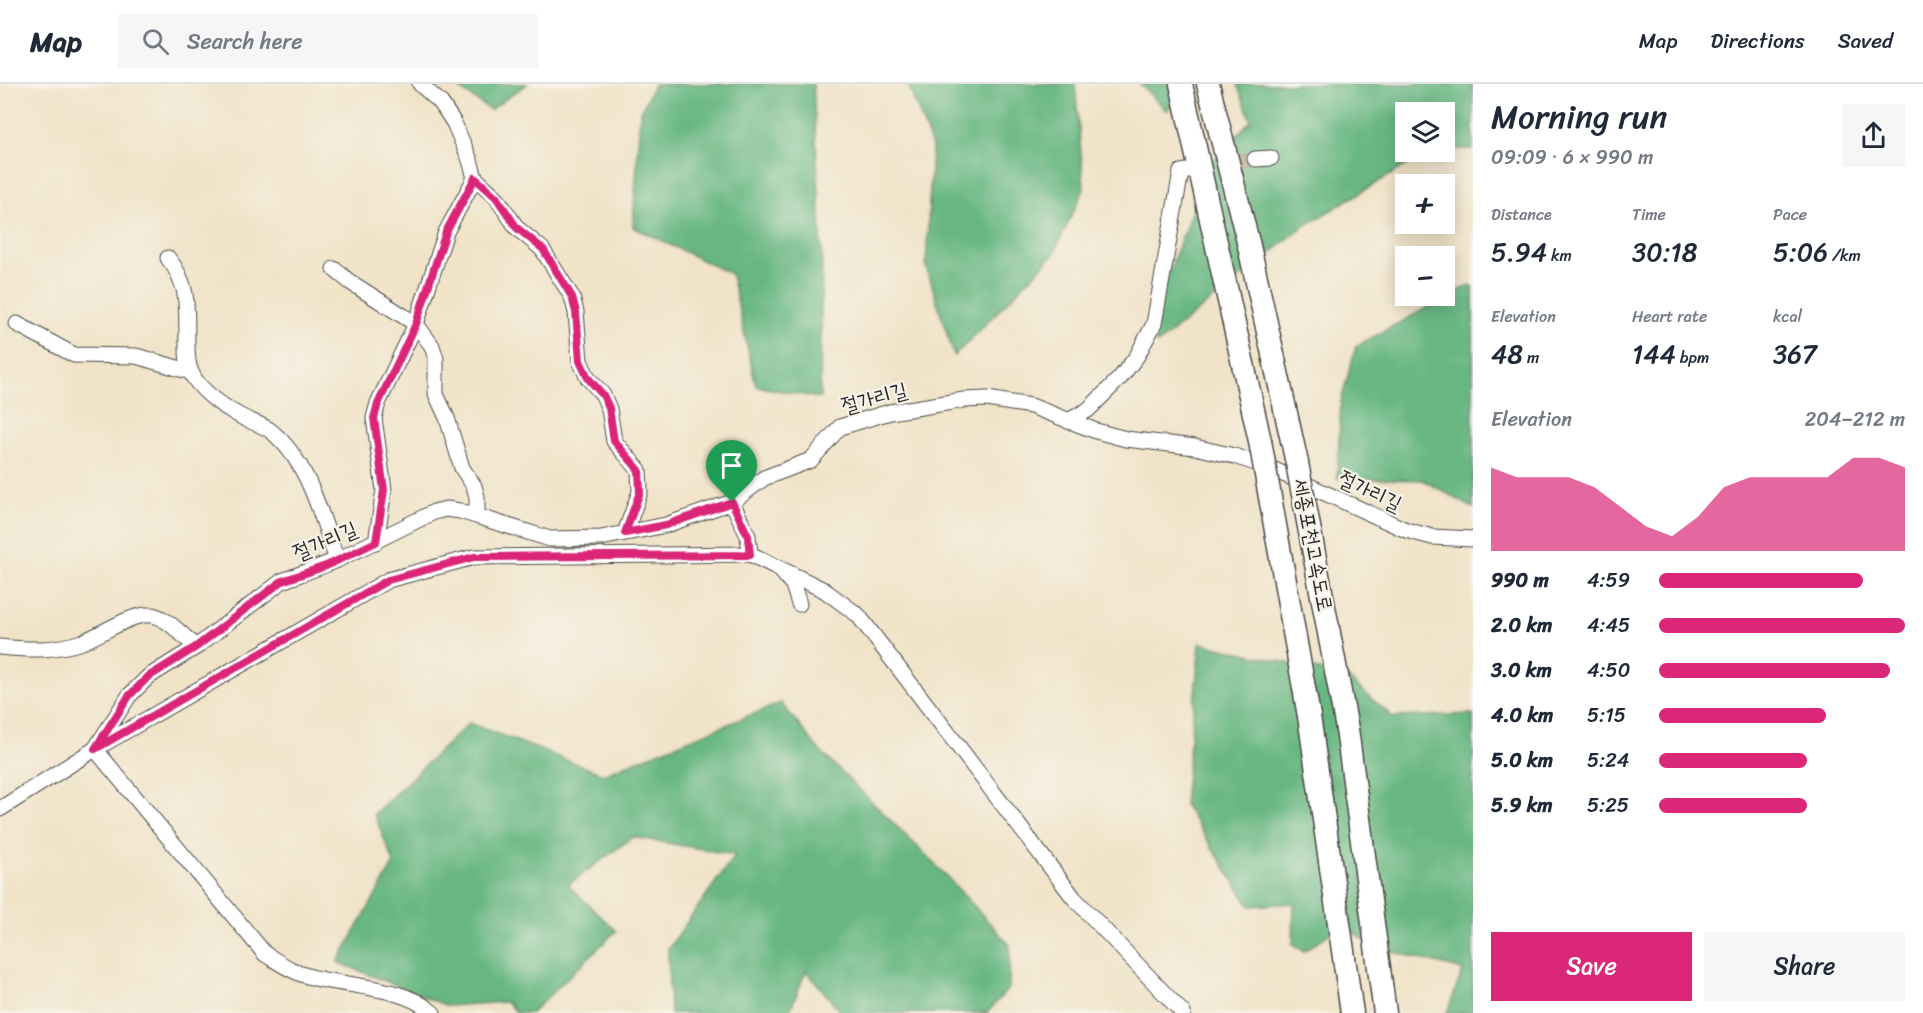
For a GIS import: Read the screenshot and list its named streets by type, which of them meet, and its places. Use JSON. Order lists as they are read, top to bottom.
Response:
{
  "streets": {
    "highway": ["세종포천고속도로"],
    "street": ["절가리길"]
  },
  "page": {
    "header": "Map",
    "search": "Search here",
    "nav": ["Map", "Directions", "Saved"],
    "heading": ["Morning run", "09:09 · 6 × 990 m"],
    "map_buttons": ["+", "−"],
    "stats": [
      ["Distance", "5.94 km"],
      ["Time", "30:18"],
      ["Pace", "5:06 /km"],
      ["Elevation", "48 m"],
      ["Heart rate", "144 bpm"],
      ["kcal", "367"]
    ],
    "chart": ["Elevation", "204–212 m"],
    "list": [
      {
        "name": "990 m",
        "note": "4:59"
      },
      {
        "name": "2.0 km",
        "note": "4:45"
      },
      {
        "name": "3.0 km",
        "note": "4:50"
      },
      {
        "name": "4.0 km",
        "note": "5:15"
      },
      {
        "name": "5.0 km",
        "note": "5:24"
      },
      {
        "name": "5.9 km",
        "note": "5:25"
      }
    ],
    "buttons": ["Save", "Share"]
  }
}
